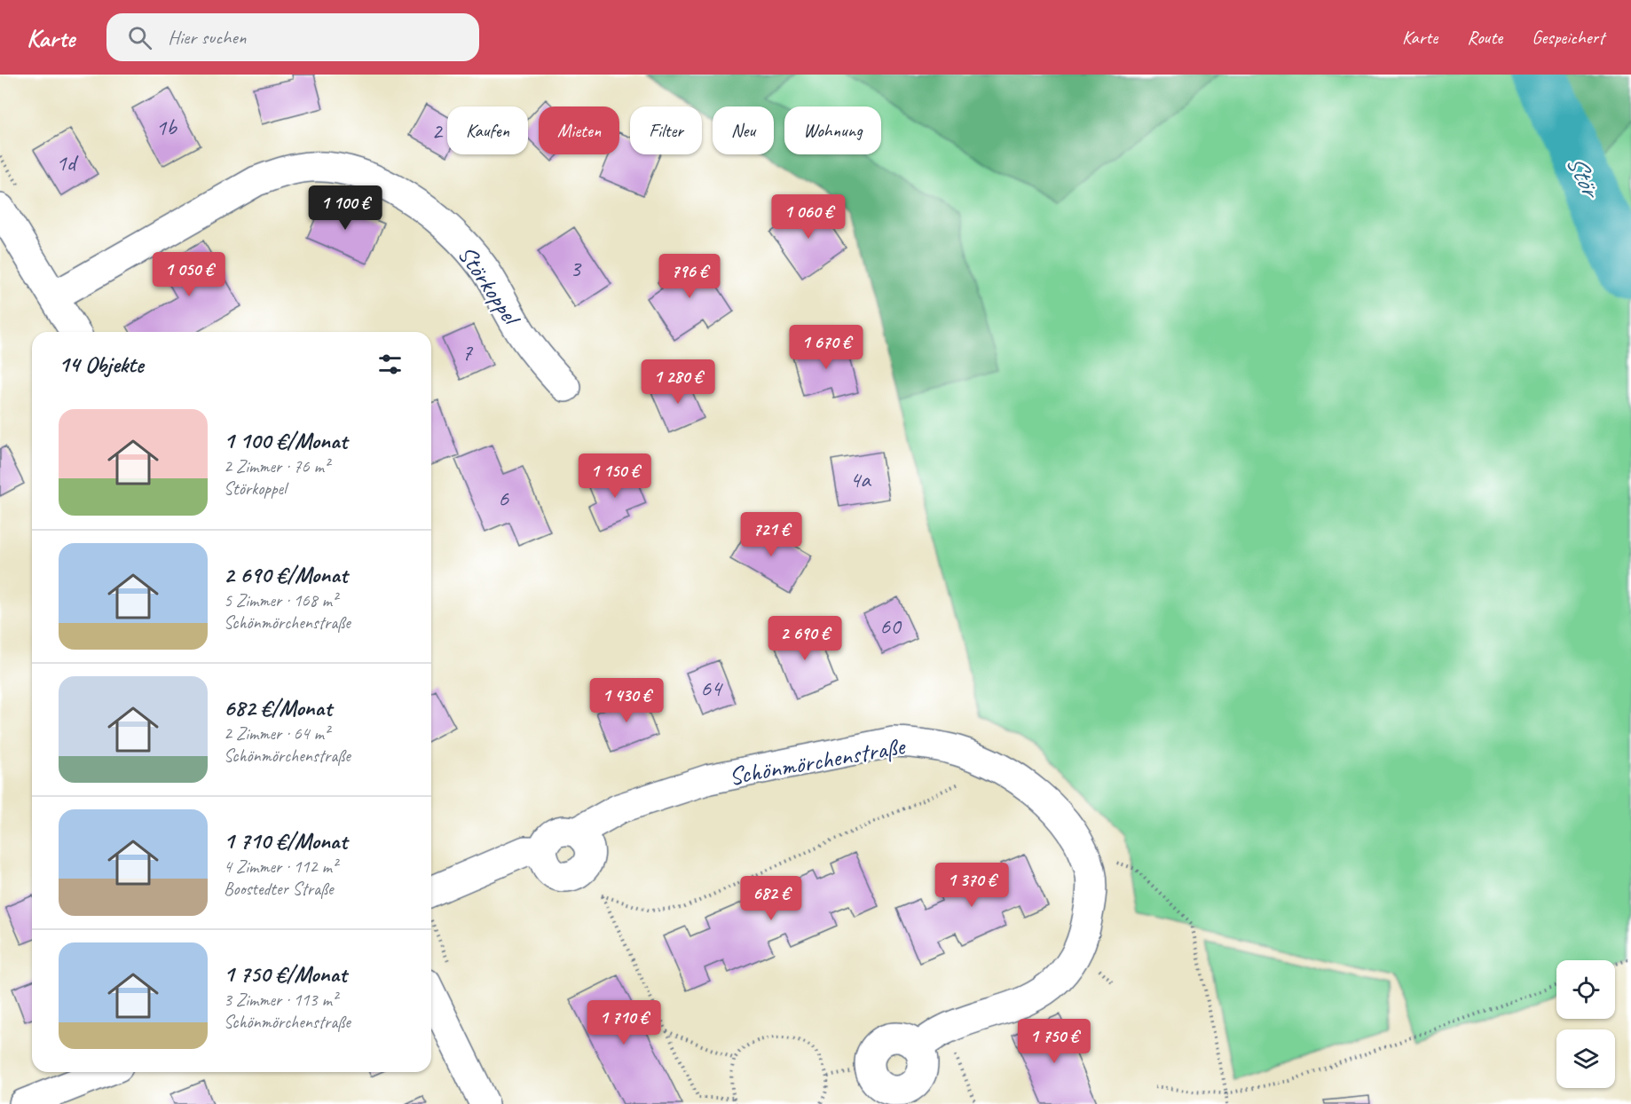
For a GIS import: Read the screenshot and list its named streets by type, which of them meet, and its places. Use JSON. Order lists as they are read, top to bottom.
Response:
{
  "streets": {
    "street": ["Störkoppel", "Schönmörchenstraße"]
  },
  "water": ["Stör"],
  "house_numbers": [
    "1b",
    "2",
    "1d",
    "3",
    "7",
    "4a",
    "6",
    "60",
    "64"
  ],
  "page": {
    "header": "Karte",
    "search": "Hier suchen",
    "nav": ["Karte", "Route", "Gespeichert"],
    "chip": [
      "Kaufen",
      "Mieten",
      "Filter",
      "Neu",
      "Wohnung"
    ],
    "price": [
      "1 100 €",
      "1 060 €",
      "1 050 €",
      "796 €",
      "1 670 €",
      "1 280 €",
      "1 150 €",
      "721 €",
      "2 690 €",
      "1 430 €",
      "1 370 €",
      "682 €",
      "1 710 €",
      "1 750 €"
    ],
    "heading": "14 Objekte",
    "list": [
      {
        "name": "1 100 €/Monat",
        "note": "2 Zimmer · 76 m² · Störkoppel"
      },
      {
        "name": "2 690 €/Monat",
        "note": "5 Zimmer · 168 m² · Schönmörchenstraße"
      },
      {
        "name": "682 €/Monat",
        "note": "2 Zimmer · 64 m² · Schönmörchenstraße"
      },
      {
        "name": "1 710 €/Monat",
        "note": "4 Zimmer · 112 m² · Boostedter Straße"
      },
      {
        "name": "1 750 €/Monat",
        "note": "3 Zimmer · 113 m² · Schönmörchenstraße"
      }
    ]
  }
}
